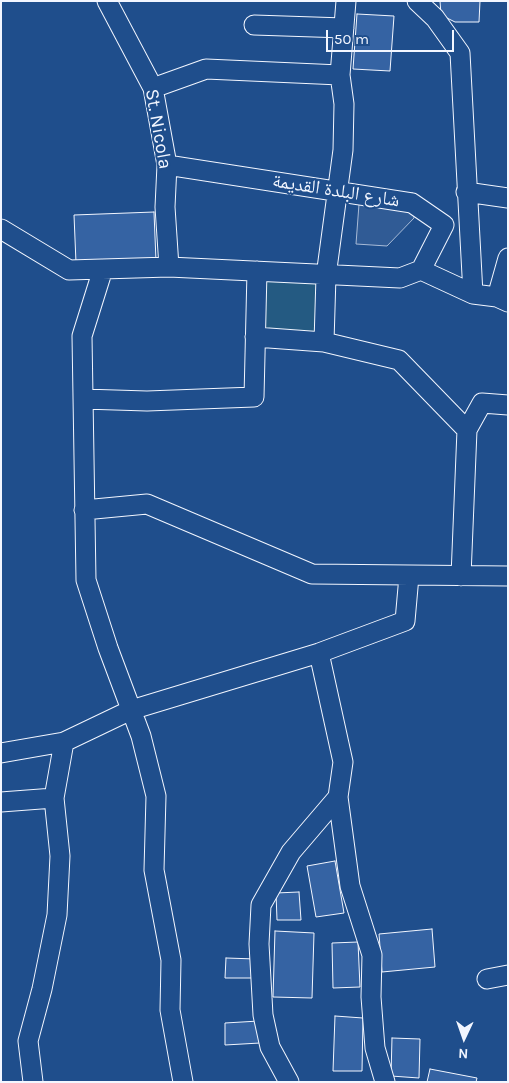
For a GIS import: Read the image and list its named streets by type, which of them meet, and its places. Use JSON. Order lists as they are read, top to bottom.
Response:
{
  "streets": {
    "street": ["St. Nicola", "شارع البلدة القديمة"]
  },
  "crossings": [
    ["St. Nicola", "شارع البلدة القديمة"]
  ],
  "scale_bar": "50 m",
  "north": "bottom"
}
